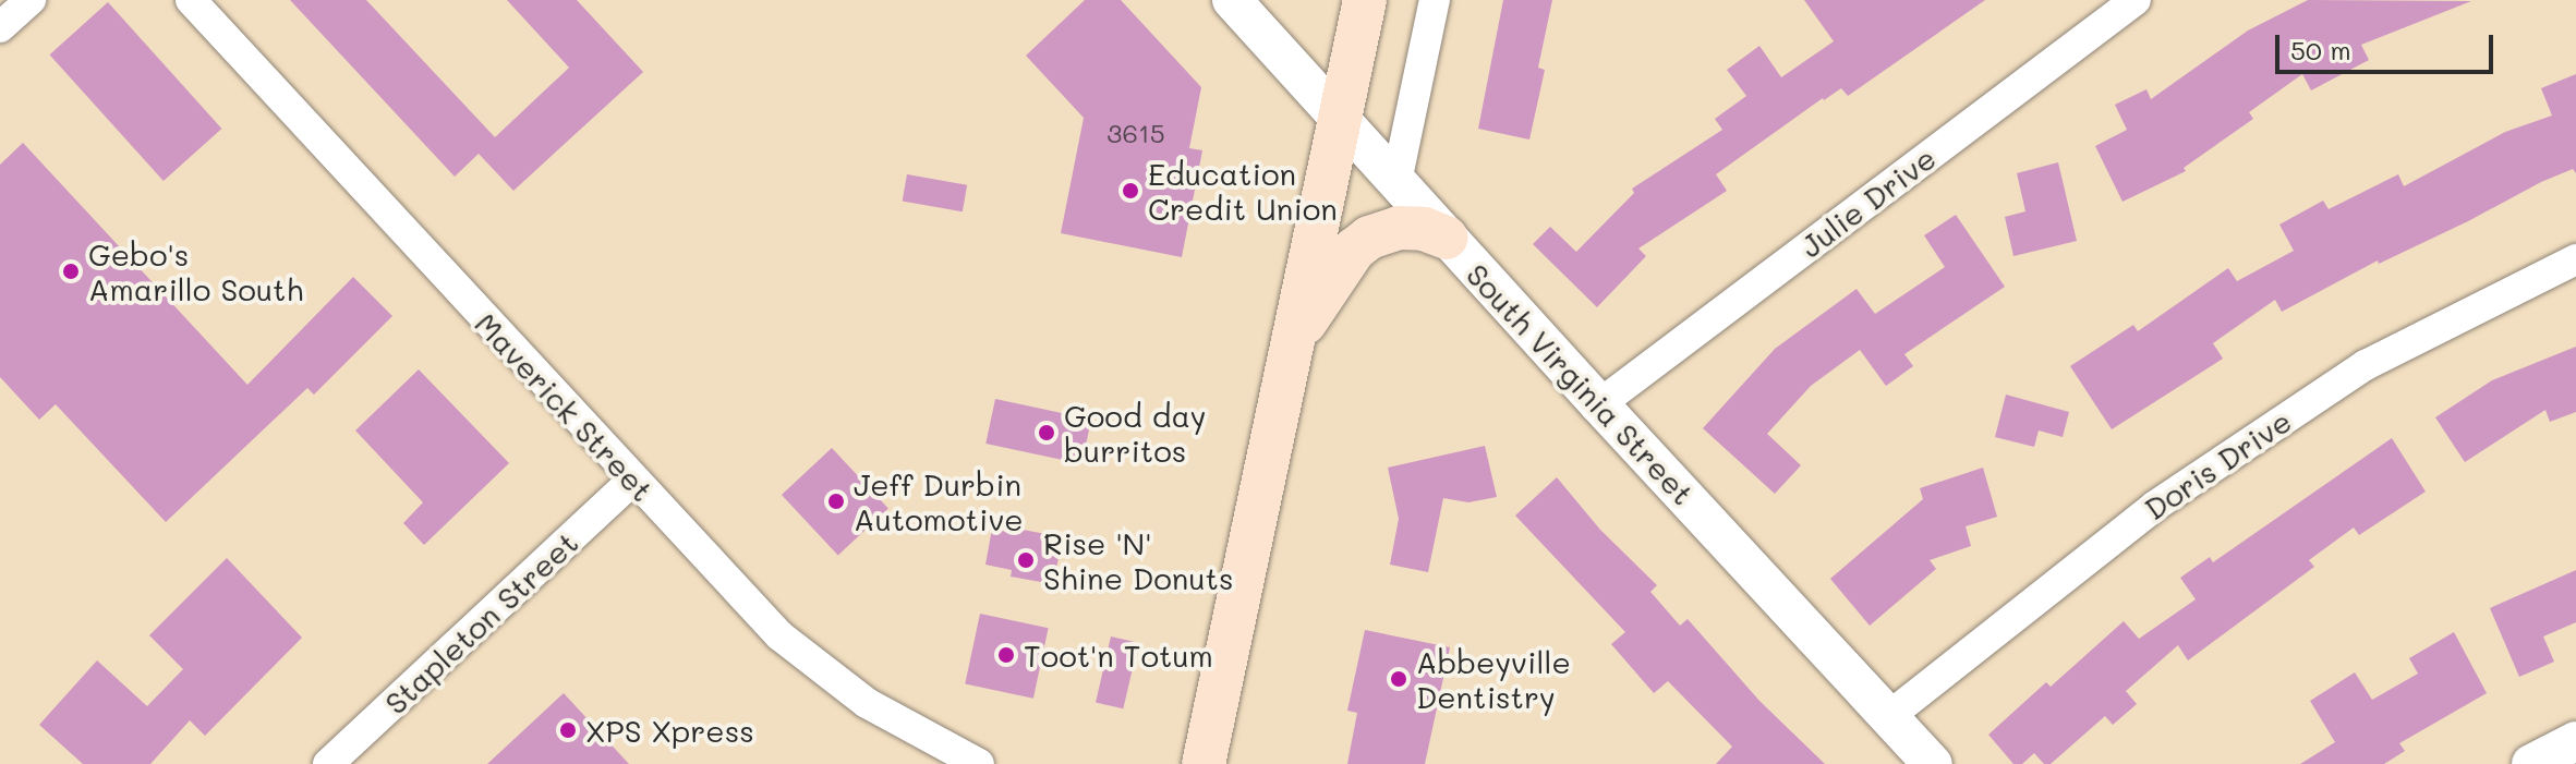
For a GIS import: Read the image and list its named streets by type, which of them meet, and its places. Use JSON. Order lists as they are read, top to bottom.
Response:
{
  "streets": {
    "street": [
      "Julie Drive",
      "South Virginia Street",
      "Maverick Street",
      "Doris Drive",
      "Stapleton Street"
    ]
  },
  "crossings": [
    ["Julie Drive", "South Virginia Street"],
    ["South Virginia Street", "Doris Drive"],
    ["Maverick Street", "Stapleton Street"]
  ],
  "places": [
    "Education Credit Union",
    "Gebo's Amarillo South",
    "Good day burritos",
    "Jeff Durbin Automotive",
    "Rise 'N' Shine Donuts",
    "Toot'n Totum",
    "Abbeyville Dentistry",
    "XPS Xpress"
  ],
  "house_numbers": ["3615"],
  "scale_bar": "50 m"
}
